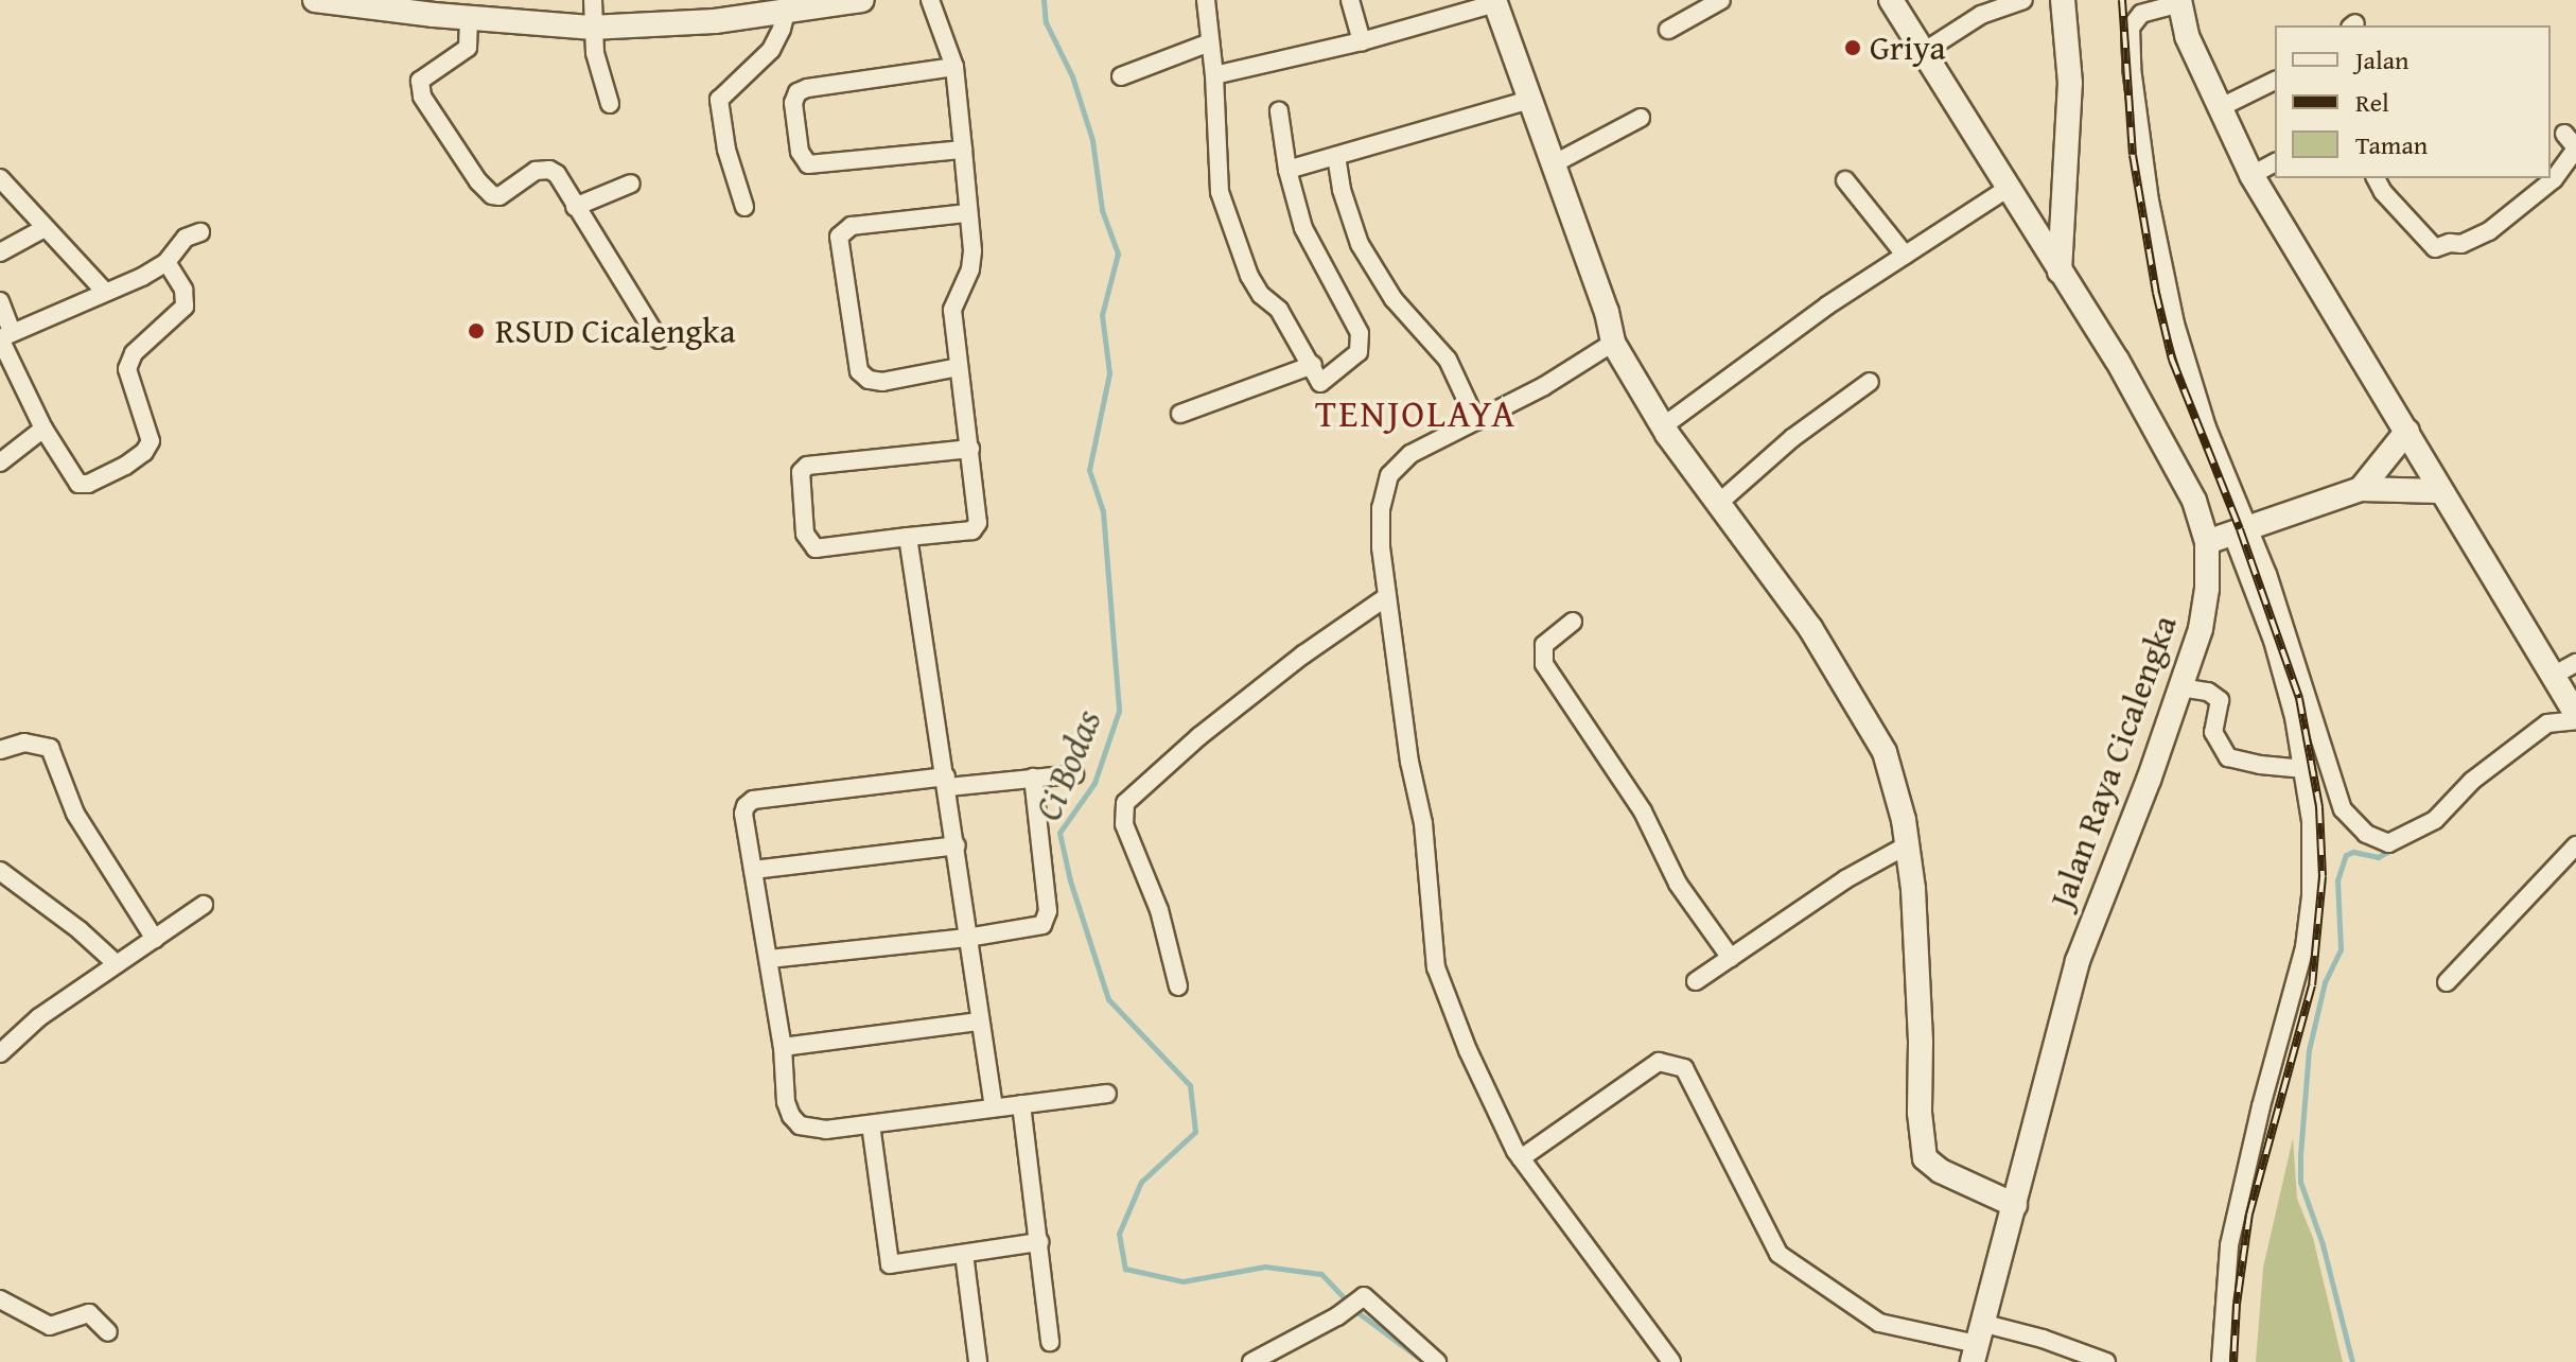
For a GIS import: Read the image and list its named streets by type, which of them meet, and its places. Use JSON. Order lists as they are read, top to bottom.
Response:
{
  "streets": {
    "street": ["Jalan Raya Cicalengka"]
  },
  "districts": ["TENJOLAYA"],
  "water": ["Ci Bodas"],
  "places": ["Griya", "RSUD Cicalengka"],
  "legend": ["Jalan", "Rel", "Taman"]
}
